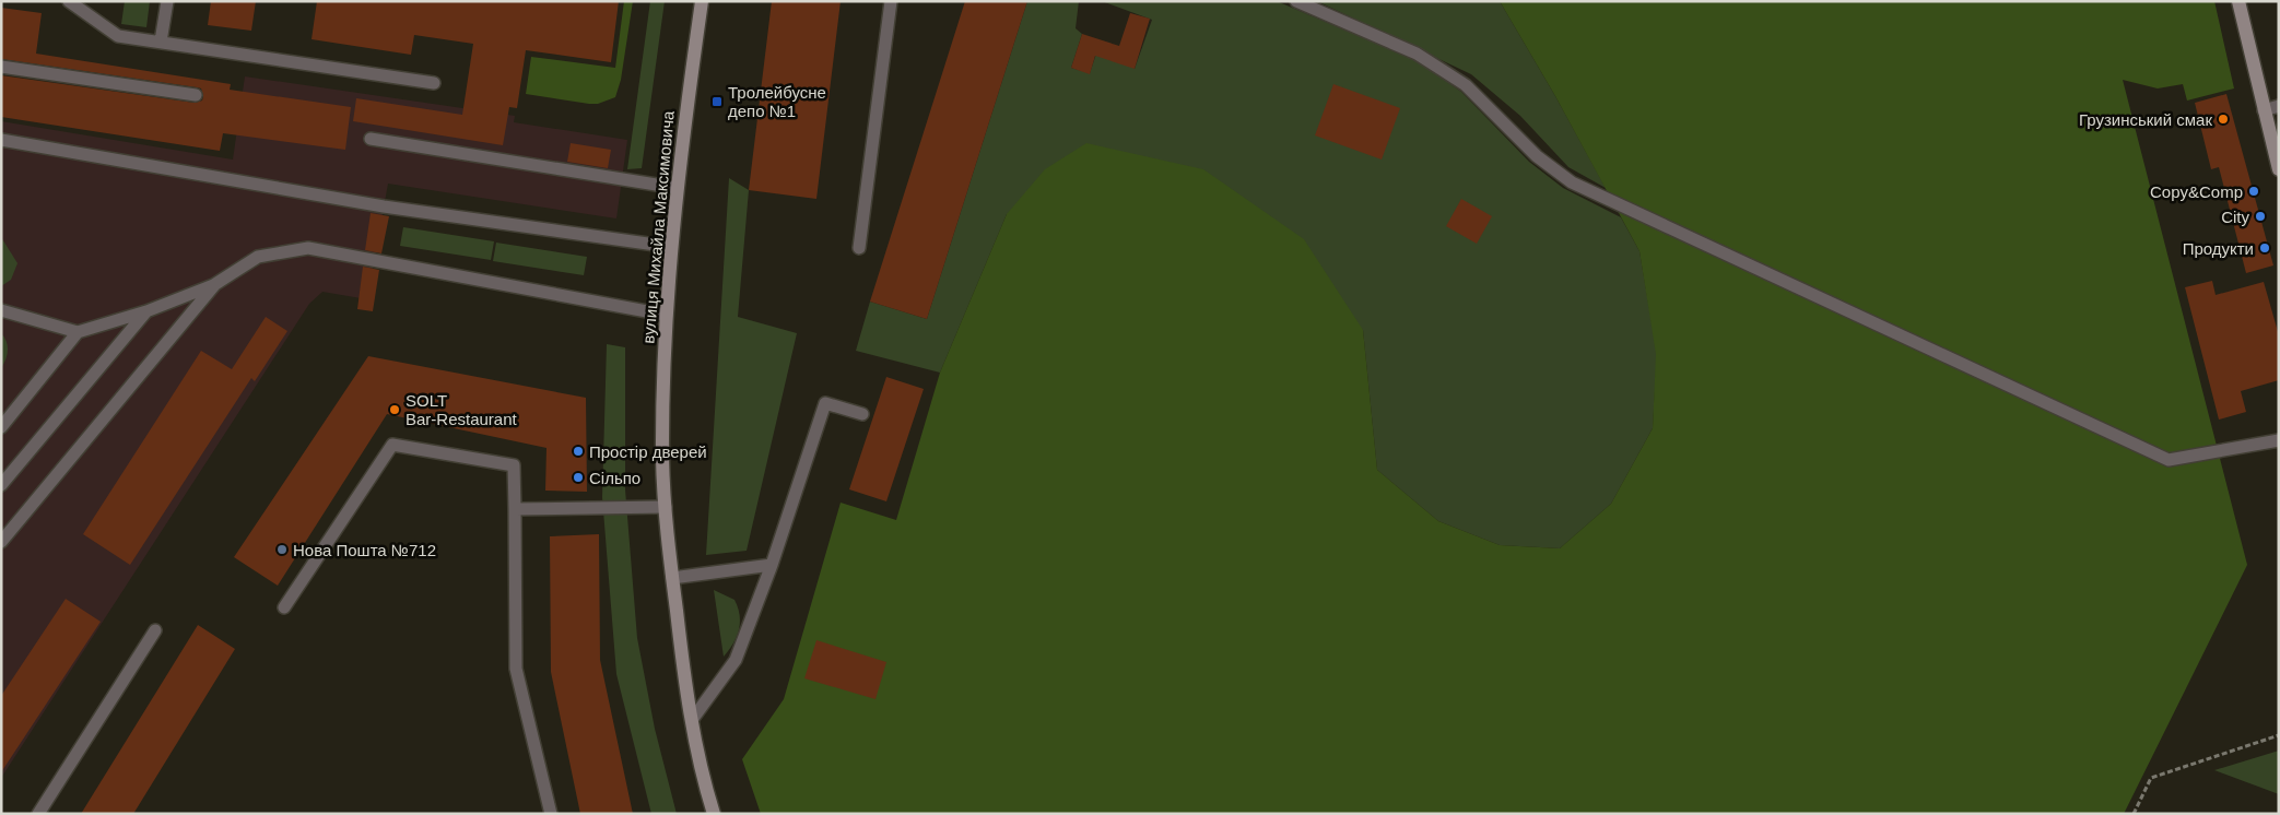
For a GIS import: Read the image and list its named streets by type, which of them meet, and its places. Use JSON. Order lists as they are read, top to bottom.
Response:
{
  "streets": {
    "main road": ["вулиця Михайла Максимовича"]
  },
  "places": {
    "transit": ["Тролейбусне депо №1"],
    "other": [
      "Грузинський смак",
      "Copy&Comp",
      "City",
      "Продукти",
      "SOLT Bar-Restaurant",
      "Простір дверей",
      "Сільпо",
      "Нова Пошта №712"
    ]
  }
}
